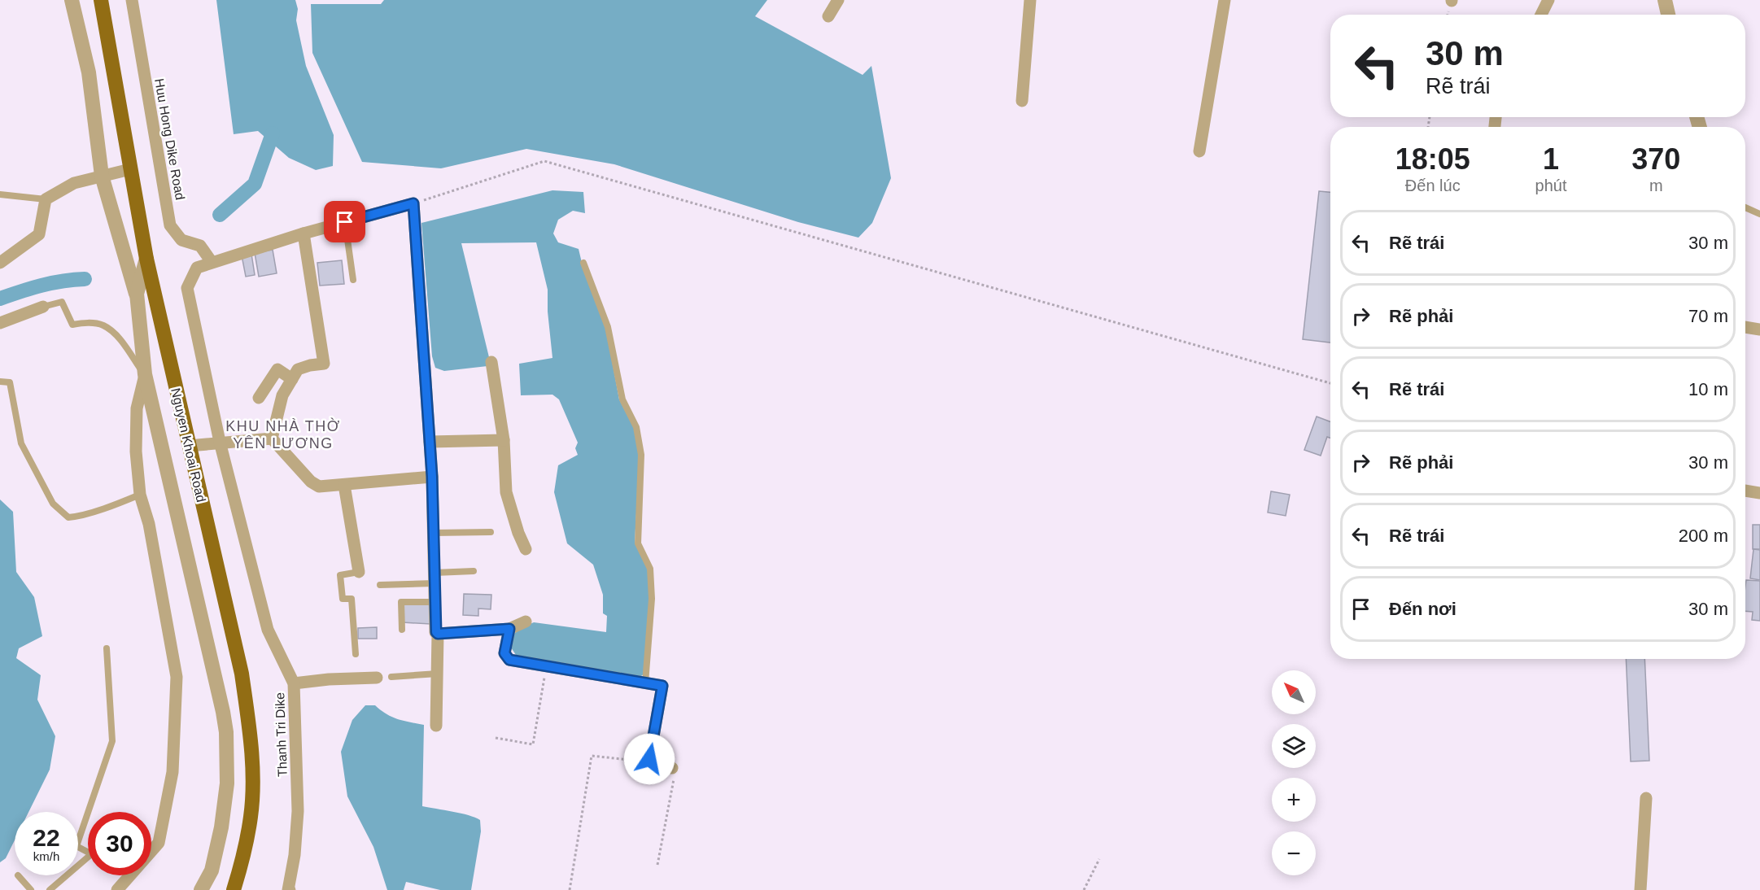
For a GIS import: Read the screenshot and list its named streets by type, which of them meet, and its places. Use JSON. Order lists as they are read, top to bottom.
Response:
{
  "streets": {
    "main road": ["Nguyen Khoai Road"],
    "street": ["Huu Hong Dike Road", "Thanh Tri Dike"]
  },
  "crossings": [
    ["Huu Hong Dike Road", "Thanh Tri Dike"]
  ],
  "districts": ["KHU NHÀ THỜ YÊN LƯƠNG"],
  "north": "top left",
  "page": {
    "turn": ["30 m", "Rẽ trái"],
    "eta": [
      "18:05",
      "Đến lúc",
      "1",
      "phút",
      "370",
      "m"
    ],
    "list": [
      {
        "name": "Rẽ trái",
        "value": "30 m"
      },
      {
        "name": "Rẽ phải",
        "value": "70 m"
      },
      {
        "name": "Rẽ trái",
        "value": "10 m"
      },
      {
        "name": "Rẽ phải",
        "value": "30 m"
      },
      {
        "name": "Rẽ trái",
        "value": "200 m"
      },
      {
        "name": "Đến nơi",
        "value": "30 m"
      }
    ],
    "map_buttons": ["+", "−"],
    "speed": "22 km/h",
    "limit": "30"
  }
}
